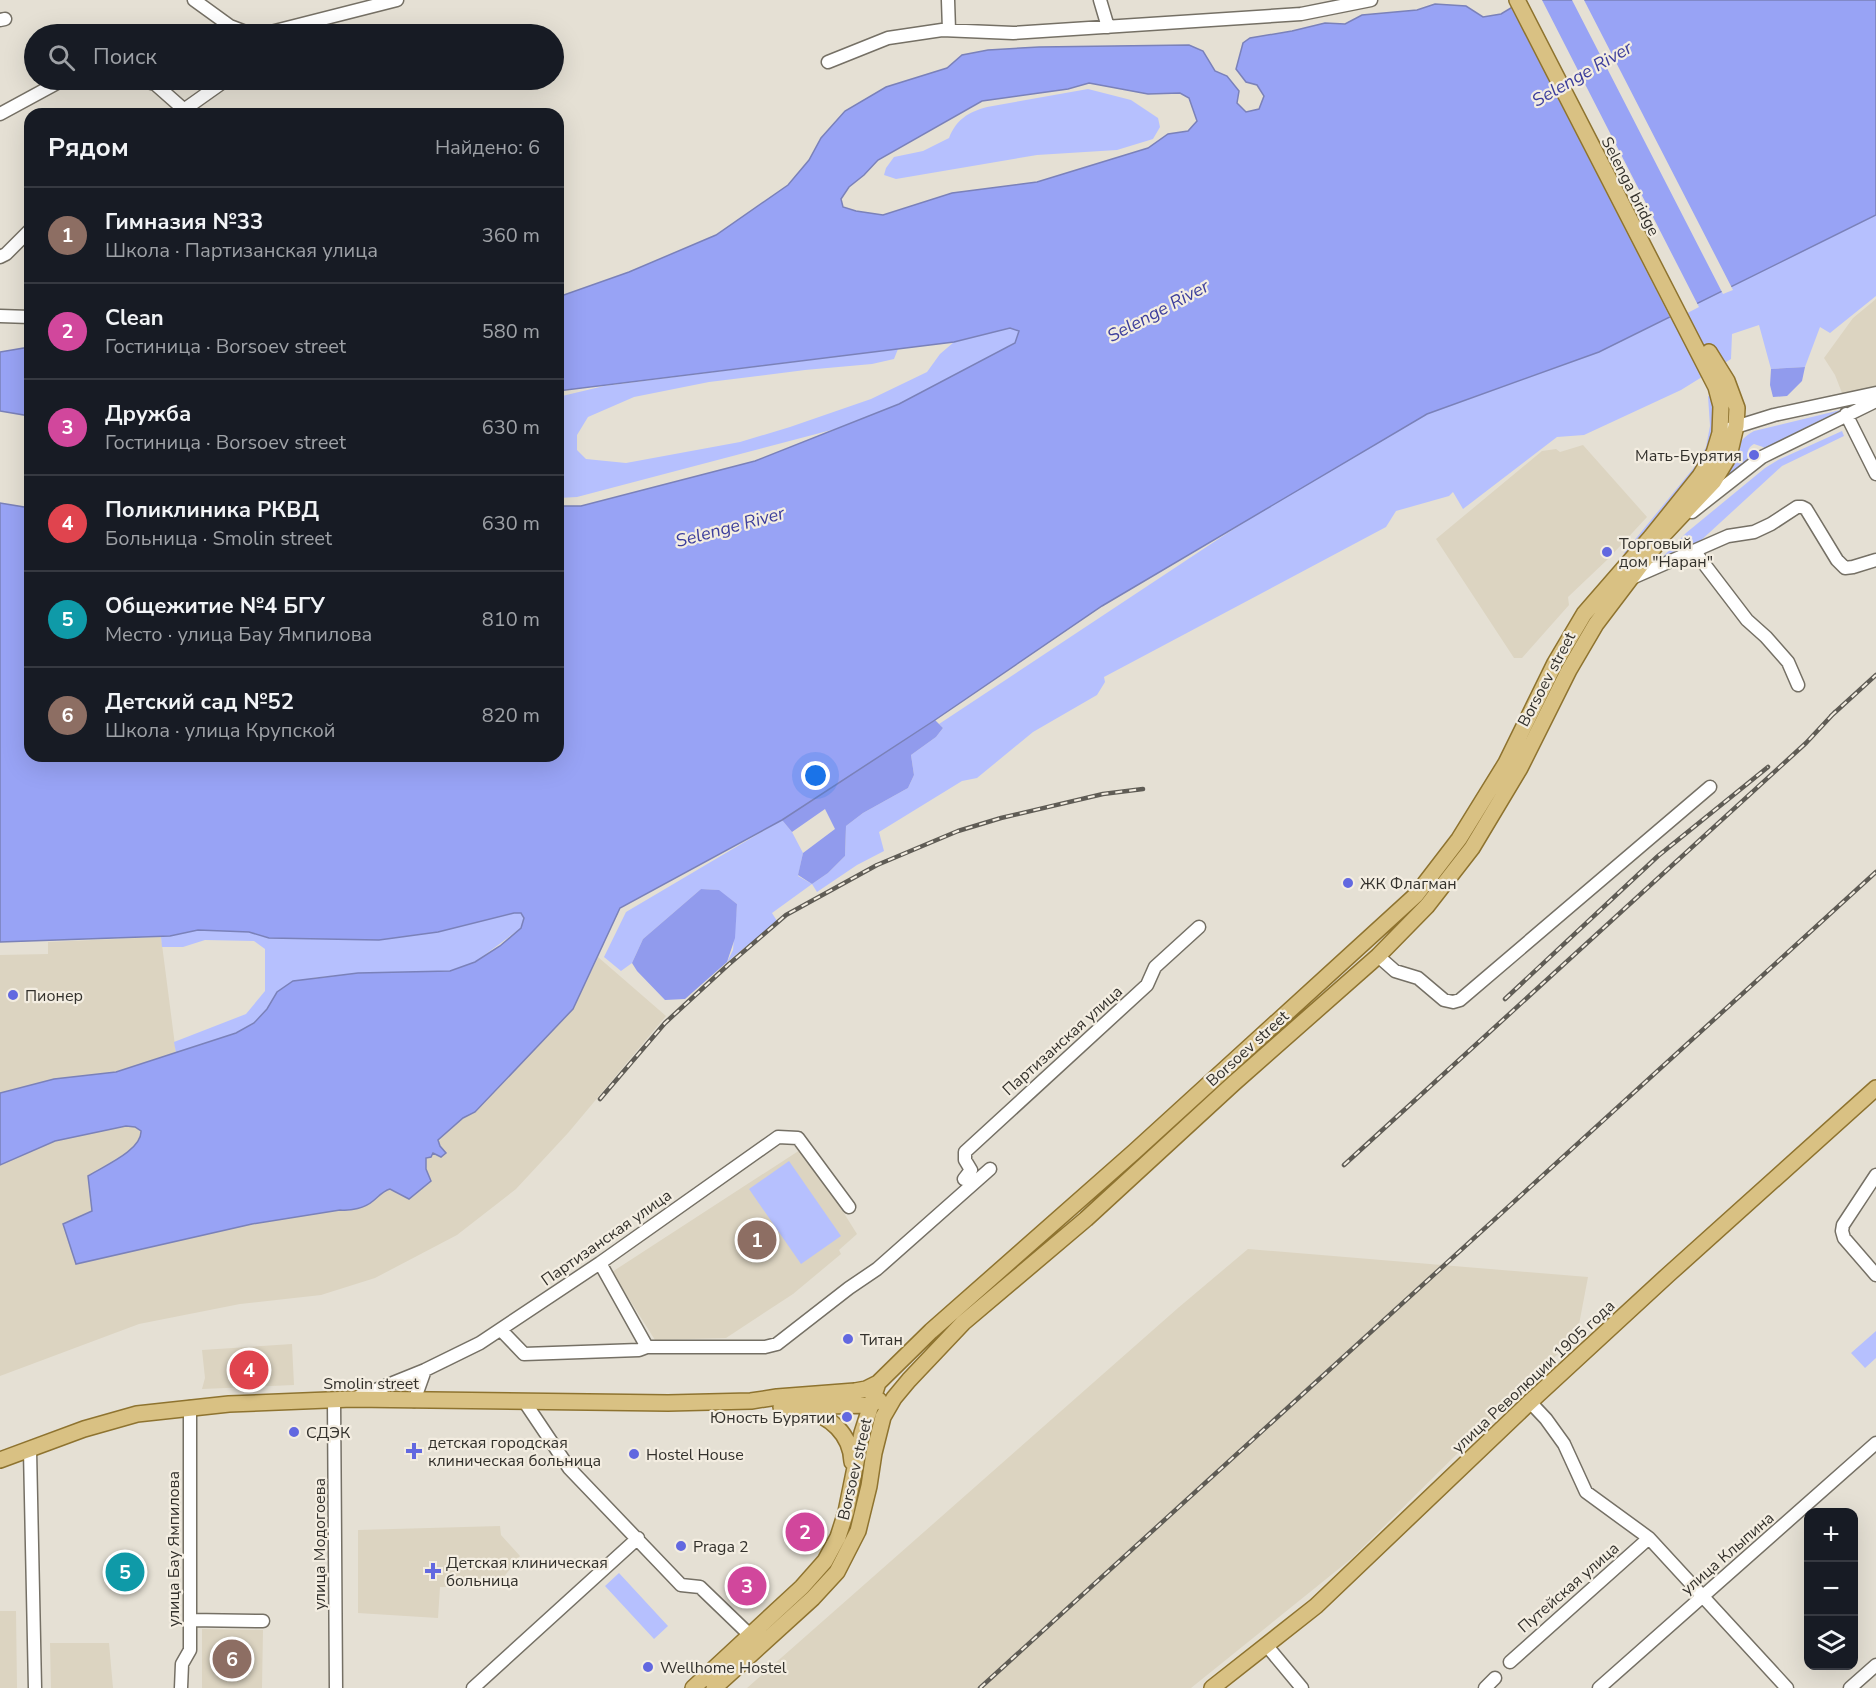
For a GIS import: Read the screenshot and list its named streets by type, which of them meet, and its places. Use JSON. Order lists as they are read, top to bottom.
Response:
{
  "streets": {
    "main road": [
      "Selenga bridge",
      "Borsoev street",
      "улица Революции 1905 года",
      "Smolin street"
    ],
    "street": [
      "Партизанская улица",
      "улица Модогоева",
      "улица Бау Ямпилова",
      "улица Клыпина",
      "Путейская улица"
    ]
  },
  "crossings": [
    ["Selenga bridge", "Borsoev street"],
    ["Borsoev street", "Smolin street"],
    ["Партизанская улица", "Smolin street"],
    ["Smolin street", "улица Модогоева"],
    ["Smolin street", "улица Бау Ямпилова"]
  ],
  "water": ["Selenge River"],
  "places": {
    "other": [
      "Мать-Бурятия",
      "Торговый дом \"Наран\"",
      "ЖК Флагман",
      "Пионер",
      "Титан",
      "Юность Бурятии",
      "СДЭК",
      "Hostel House",
      "Praga 2",
      "Wellhome Hostel"
    ],
    "health": ["детская городская клиническая больница", "Детская клиническая больница"]
  },
  "page": {
    "search": "Поиск",
    "heading": ["Рядом", "Найдено: 6"],
    "list": [
      {
        "mark": "1",
        "name": "Гимназия №33",
        "note": "Школа · Партизанская улица",
        "value": "360 m"
      },
      {
        "mark": "2",
        "name": "Clean",
        "note": "Гостиница · Borsoev street",
        "value": "580 m"
      },
      {
        "mark": "3",
        "name": "Дружба",
        "note": "Гостиница · Borsoev street",
        "value": "630 m"
      },
      {
        "mark": "4",
        "name": "Поликлиника РКВД",
        "note": "Больница · Smolin street",
        "value": "630 m"
      },
      {
        "mark": "5",
        "name": "Общежитие №4 БГУ",
        "note": "Место · улица Бау Ямпилова",
        "value": "810 m"
      },
      {
        "mark": "6",
        "name": "Детский сад №52",
        "note": "Школа · улица Крупской",
        "value": "820 m"
      }
    ],
    "pins": [
      "1",
      "4",
      "2",
      "5",
      "3",
      "6"
    ],
    "map_buttons": ["+", "−"]
  }
}
